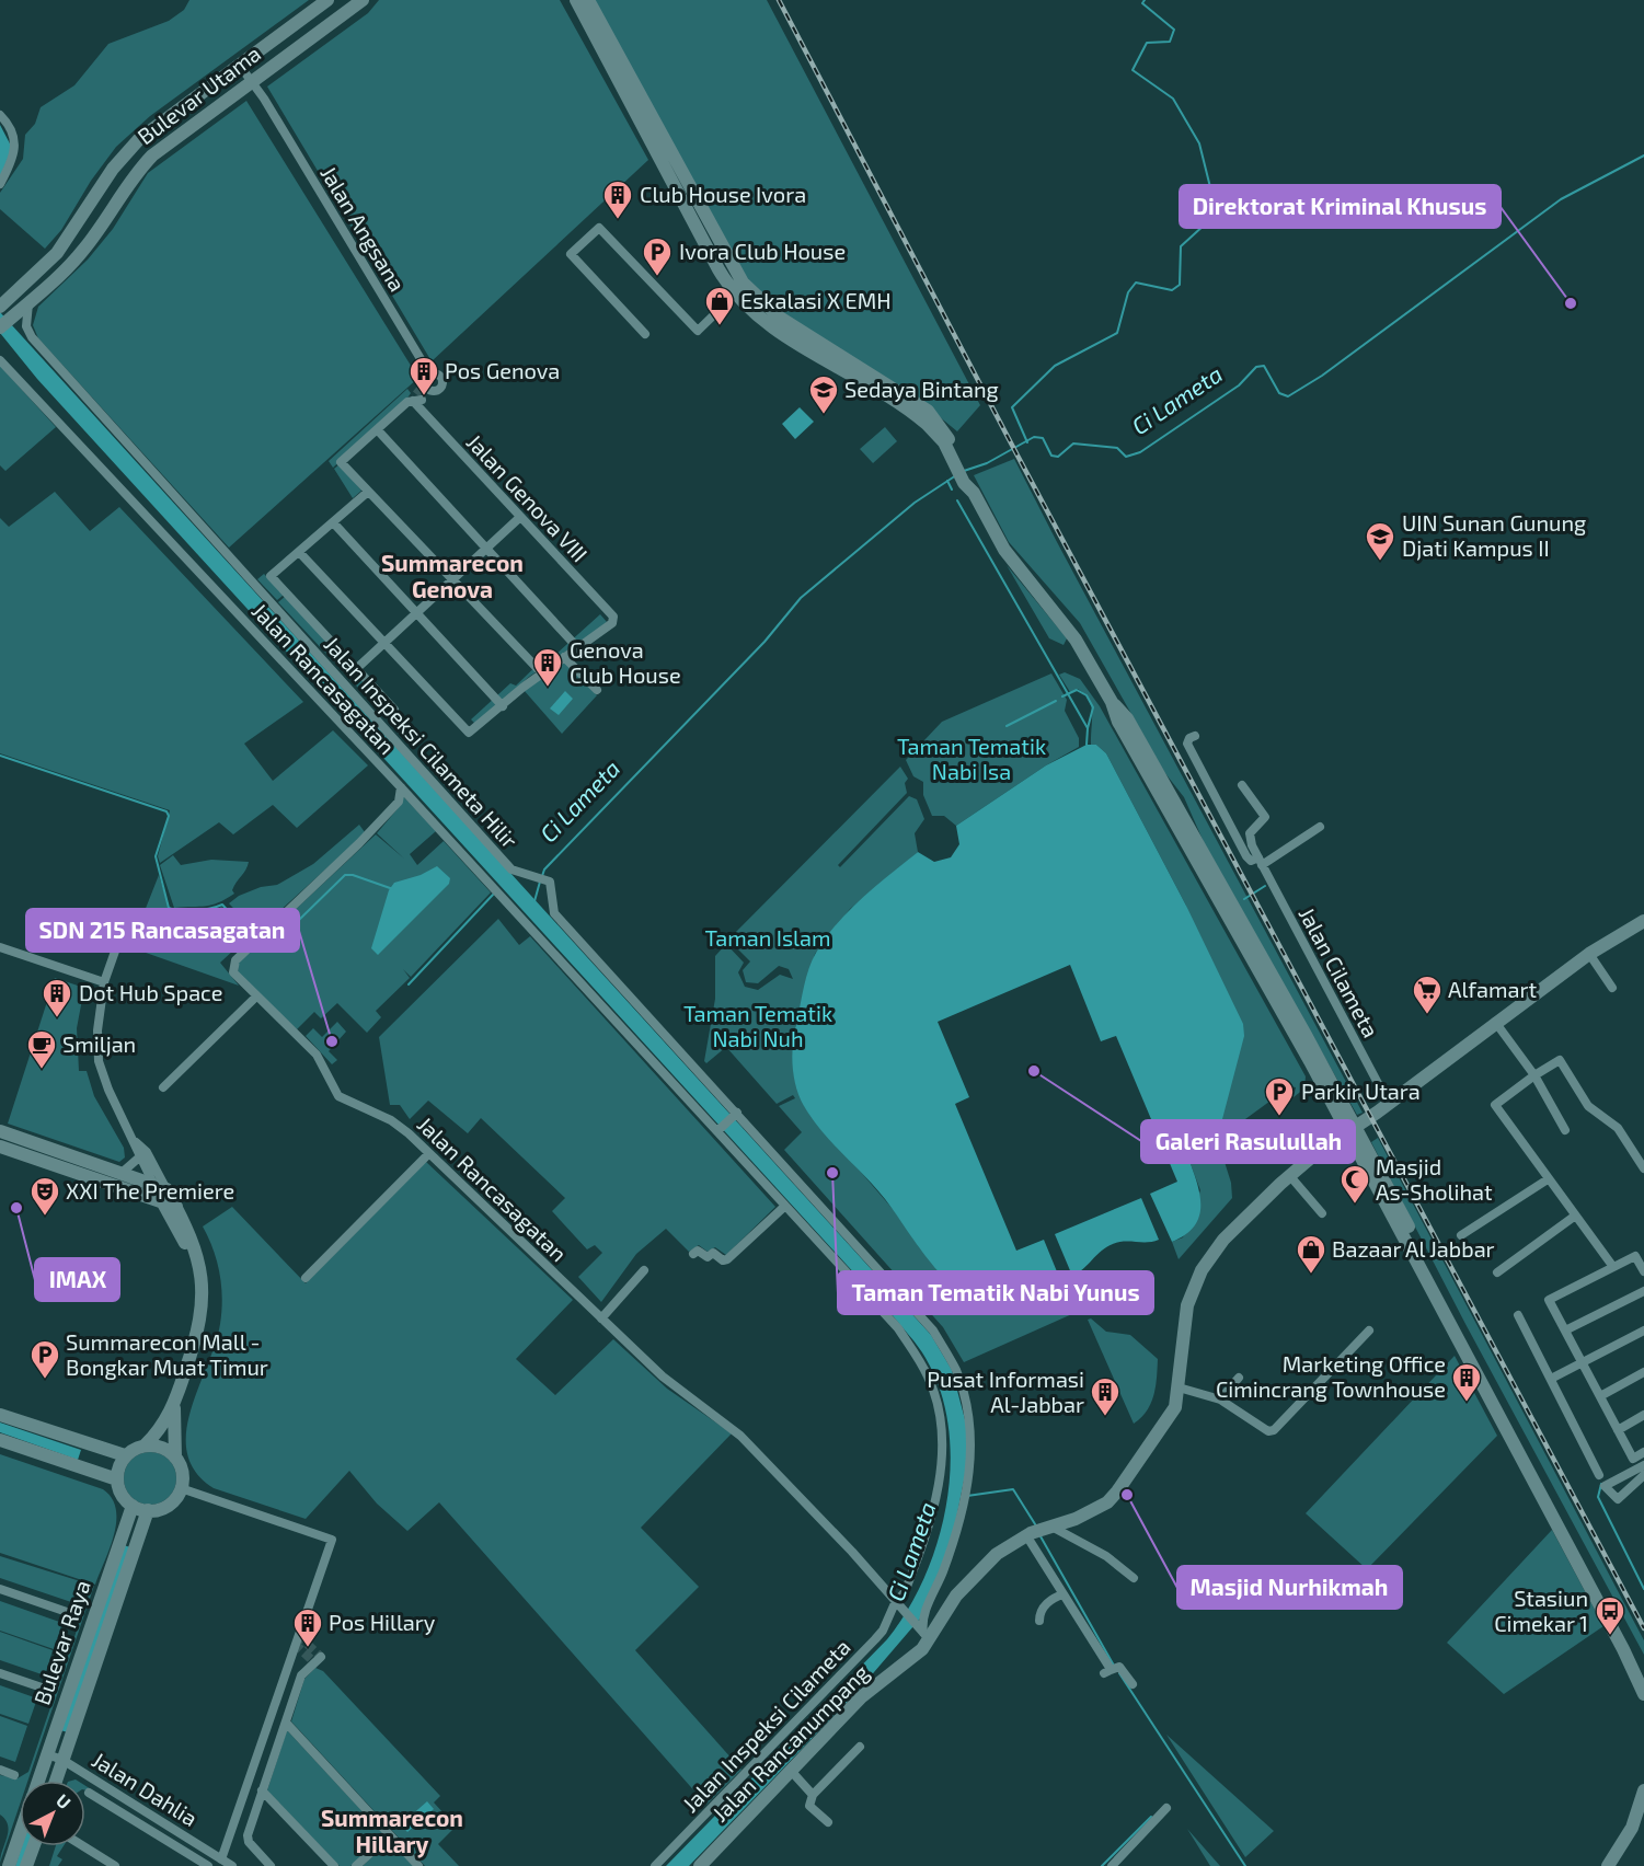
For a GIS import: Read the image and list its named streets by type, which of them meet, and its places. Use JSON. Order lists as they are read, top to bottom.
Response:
{
  "streets": {
    "street": [
      "Bulevar Utama",
      "Jalan Angsana",
      "Jalan Genova VIII",
      "Jalan Rancasagatan",
      "Jalan Inspeksi Cilameta Hilir",
      "Jalan Cilameta",
      "Bulevar Raya",
      "Jalan Inspeksi Cilameta",
      "Jalan Rancanumpang",
      "Jalan Dahlia"
    ]
  },
  "crossings": [
    ["Bulevar Utama", "Jalan Angsana"],
    ["Bulevar Utama", "Jalan Inspeksi Cilameta Hilir"],
    ["Jalan Angsana", "Jalan Genova VIII"],
    ["Jalan Rancasagatan", "Jalan Inspeksi Cilameta Hilir"],
    ["Jalan Rancasagatan", "Jalan Inspeksi Cilameta"],
    ["Jalan Rancasagatan", "Jalan Rancanumpang"],
    ["Jalan Inspeksi Cilameta Hilir", "Jalan Rancanumpang"],
    ["Jalan Cilameta", "Jalan Rancanumpang"],
    ["Bulevar Raya", "Jalan Dahlia"]
  ],
  "districts": ["Summarecon Genova", "Summarecon Hillary"],
  "water": ["Ci Lameta"],
  "parks": ["Taman Tematik Nabi Isa", "Taman Islam", "Taman Tematik Nabi Nuh"],
  "places": {
    "building": [
      "Club House Ivora",
      "Pos Genova",
      "Genova Club House",
      "Dot Hub Space",
      "Marketing Office Cimincrang Townhouse",
      "Pusat Informasi Al-Jabbar",
      "Pos Hillary"
    ],
    "parking": ["Ivora Club House", "Parkir Utara", "Summarecon Mall - Bongkar Muat Timur"],
    "other": [
      "Direktorat Kriminal Khusus",
      "SDN 215 Rancasagatan",
      "Galeri Rasulullah",
      "Taman Tematik Nabi Yunus",
      "IMAX",
      "Masjid Nurhikmah"
    ],
    "shop": ["Eskalasi X EMH", "Bazaar Al Jabbar"],
    "school or university": ["Sedaya Bintang", "UIN Sunan Gunung Djati Kampus II"],
    "supermarket": ["Alfamart"],
    "cafe": ["Smiljan"],
    "mosque": ["Masjid As-Sholihat"],
    "theatre": ["XXI The Premiere"],
    "bus stop": ["Stasiun Cimekar 1"]
  },
  "north": "top right"
}
